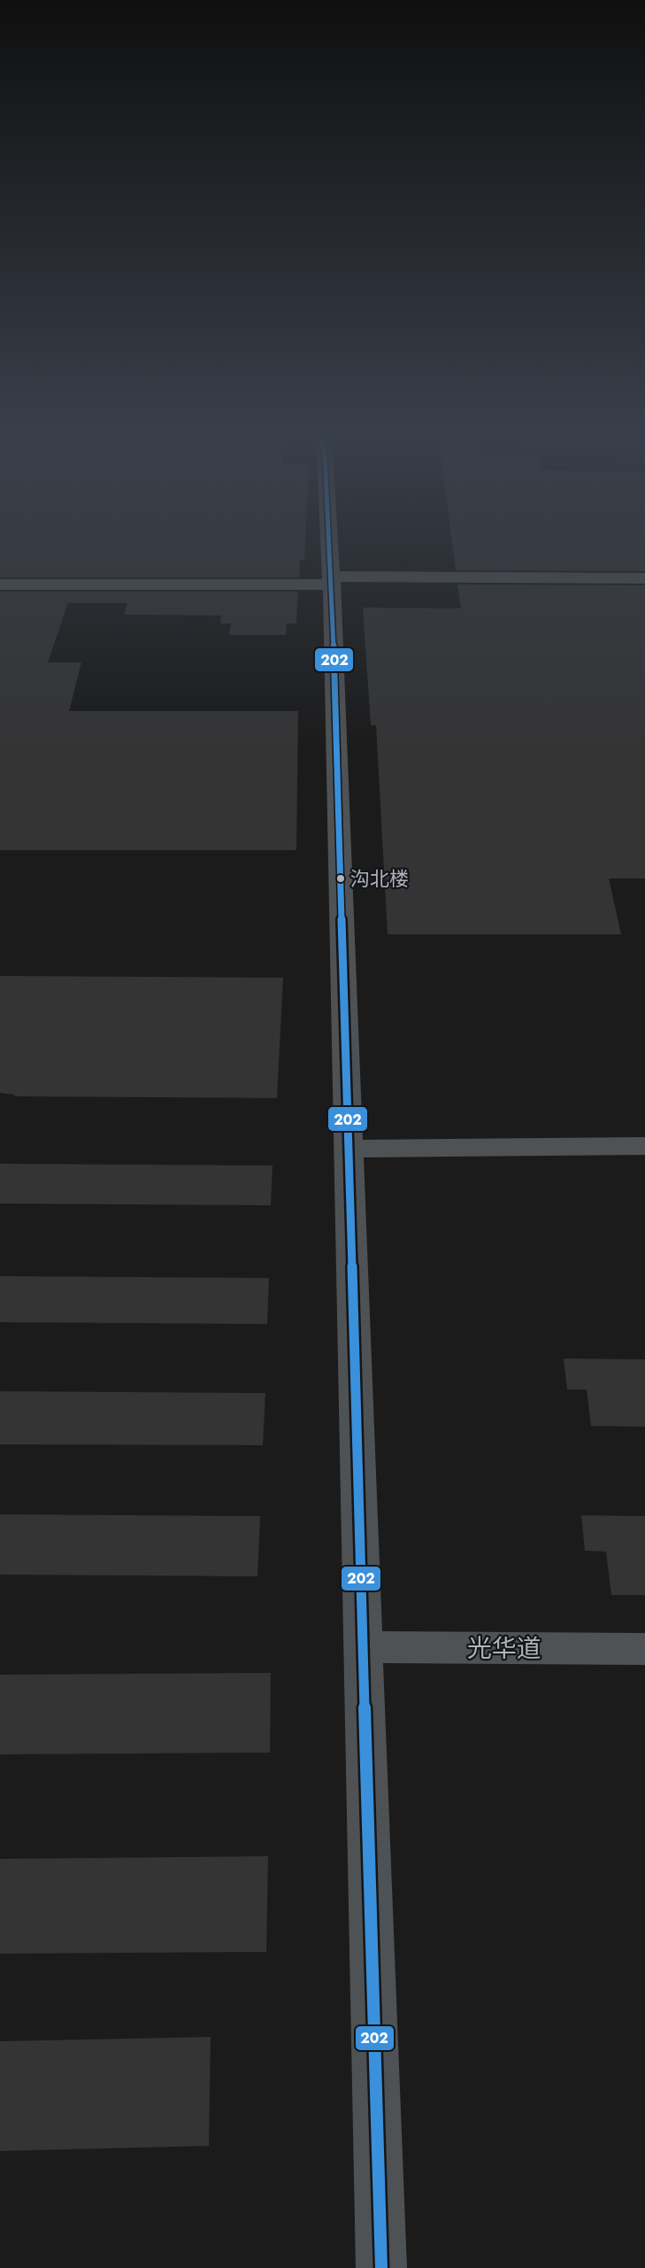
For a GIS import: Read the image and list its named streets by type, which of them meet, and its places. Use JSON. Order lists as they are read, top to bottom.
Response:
{
  "streets": {
    "street": ["光华道"]
  },
  "places": ["沟北楼"],
  "lines": ["transit line 202"]
}
